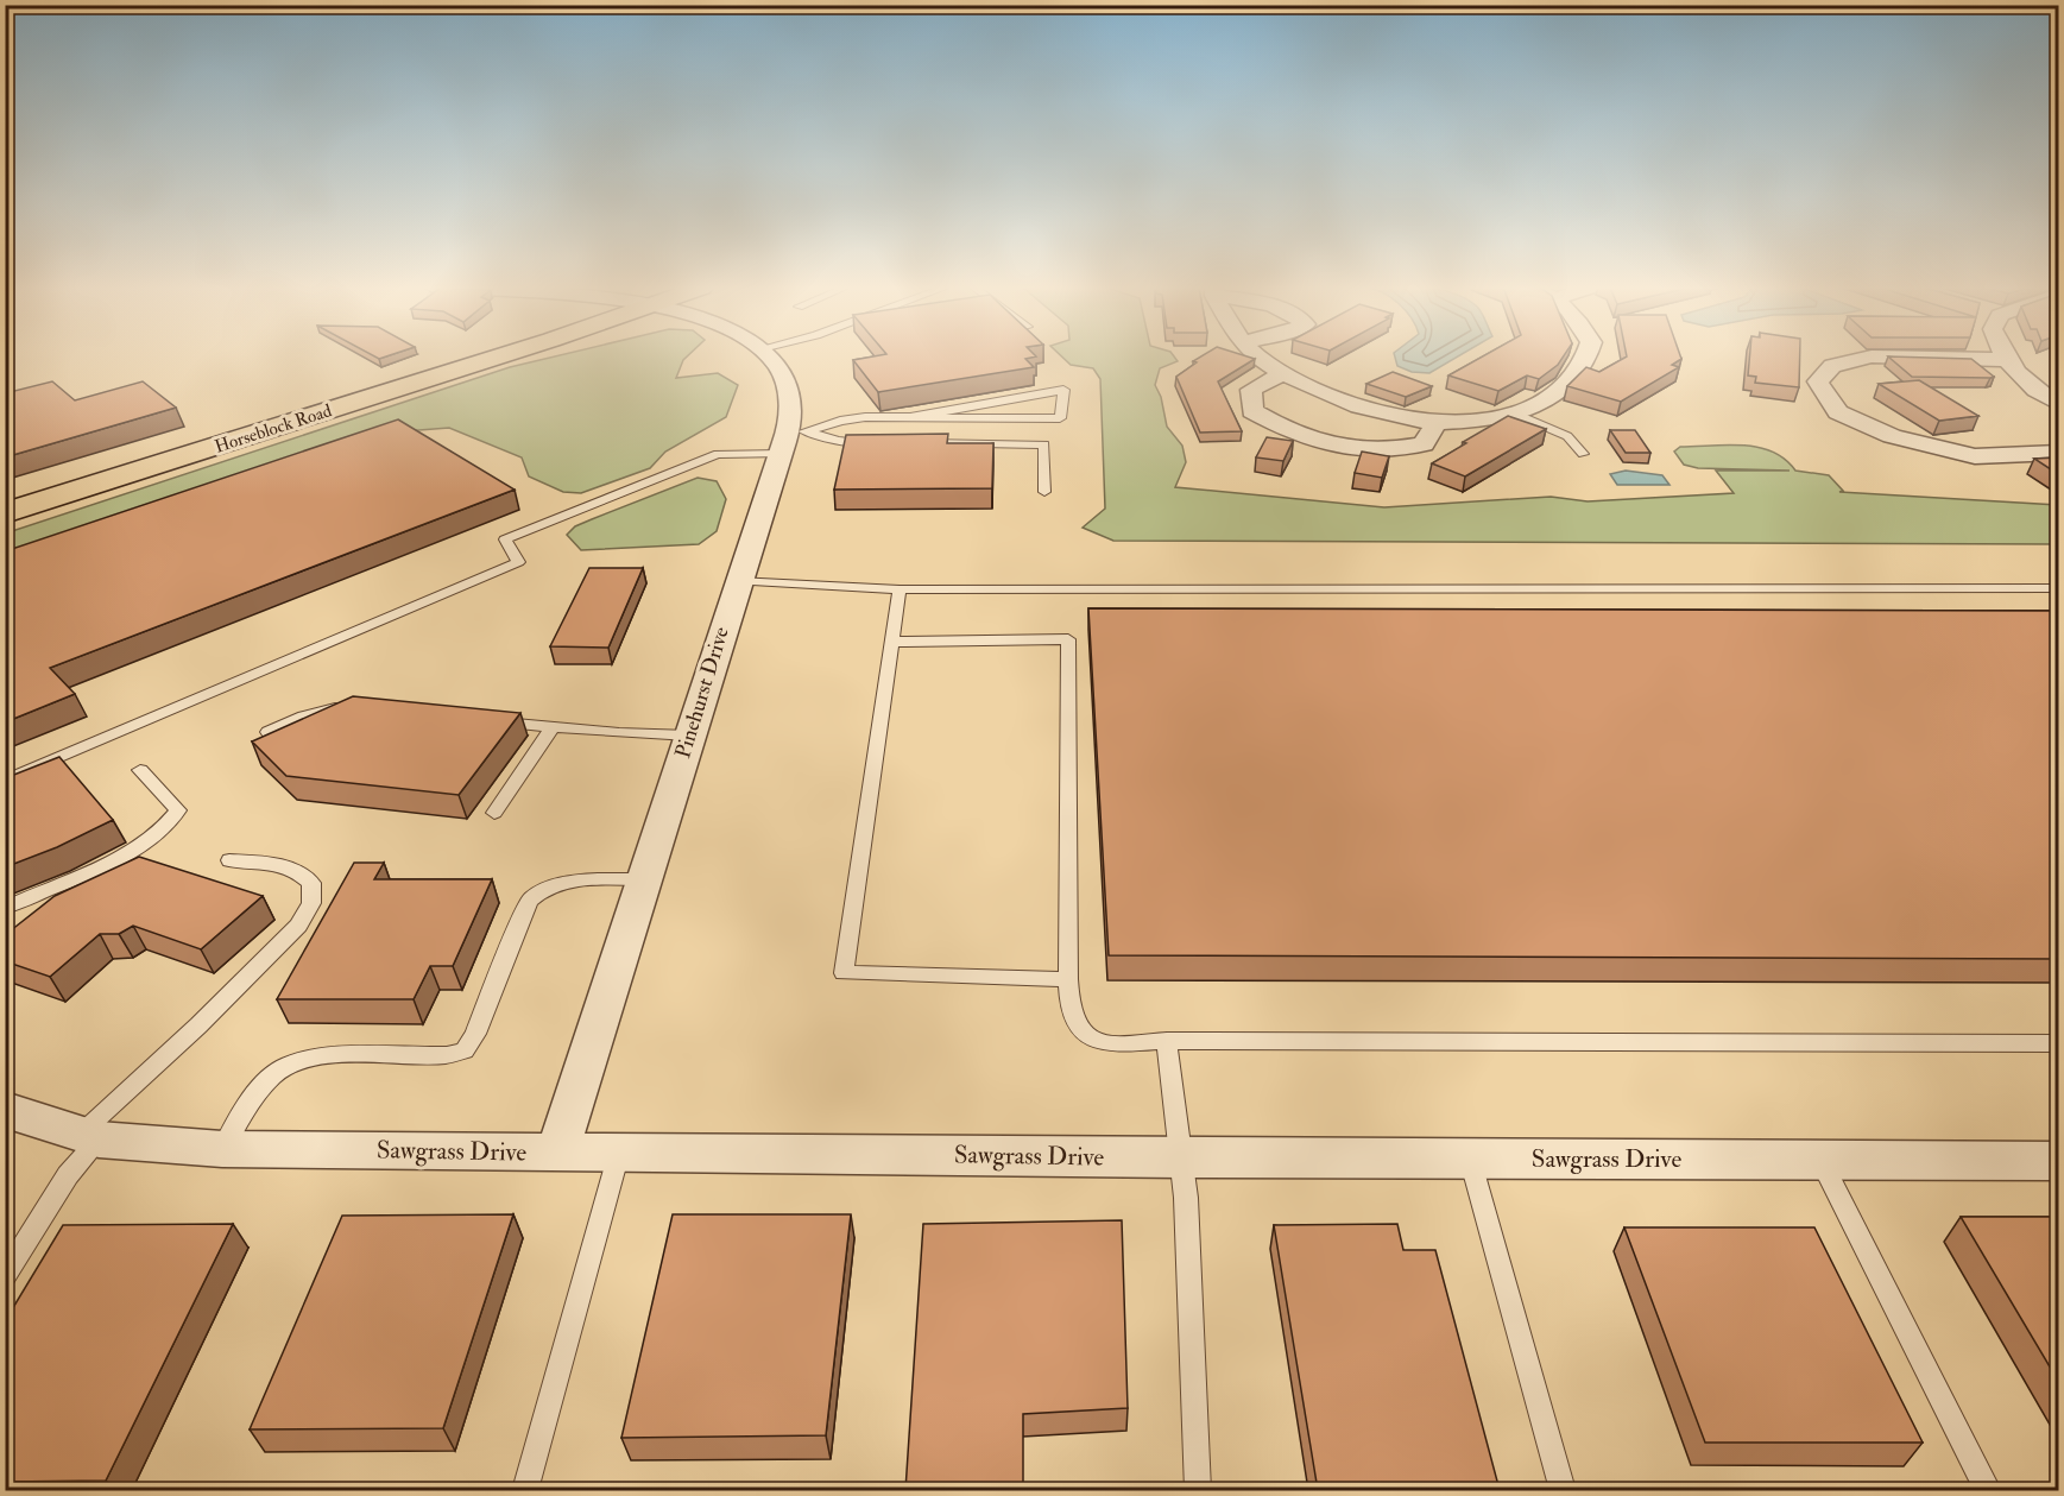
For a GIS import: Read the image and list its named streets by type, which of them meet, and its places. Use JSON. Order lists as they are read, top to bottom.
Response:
{
  "streets": {
    "main road": ["Horseblock Road"],
    "street": ["Pinehurst Drive", "Sawgrass Drive"]
  },
  "crossings": [
    ["Pinehurst Drive", "Sawgrass Drive"]
  ]
}
